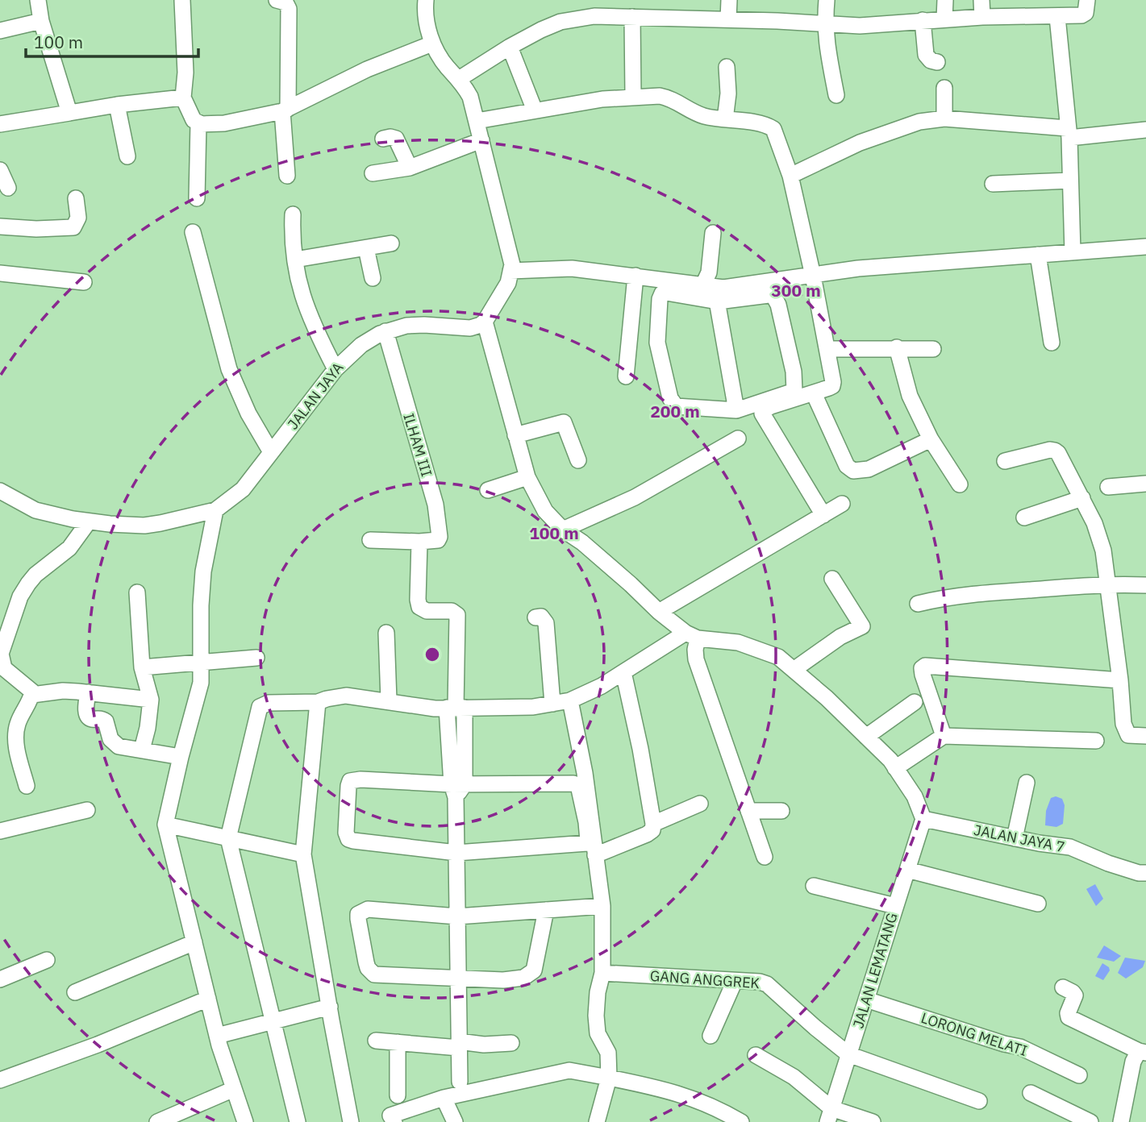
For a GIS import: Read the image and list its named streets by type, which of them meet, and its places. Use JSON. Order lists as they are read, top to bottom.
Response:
{
  "streets": {
    "street": [
      "JALAN JAYA",
      "ILHAM III",
      "JALAN JAYA 7",
      "JALAN LEMATANG",
      "GANG ANGGREK",
      "LORONG MELATI"
    ]
  },
  "crossings": [
    ["JALAN JAYA", "ILHAM III"],
    ["JALAN JAYA 7", "JALAN LEMATANG"],
    ["JALAN LEMATANG", "GANG ANGGREK"],
    ["JALAN LEMATANG", "LORONG MELATI"]
  ],
  "scale_bar": "100 m",
  "rings": ["300 m", "200 m", "100 m"]
}
